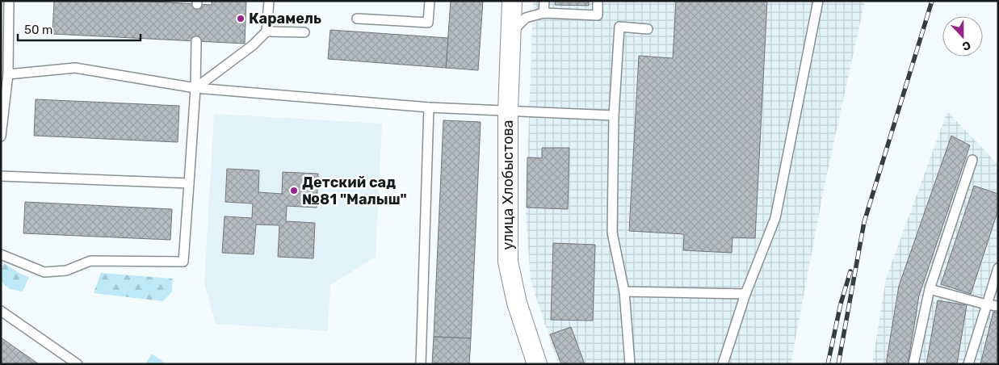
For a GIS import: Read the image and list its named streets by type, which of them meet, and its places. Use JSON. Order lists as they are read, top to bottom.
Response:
{
  "streets": {
    "street": ["улица Хлобыстова"]
  },
  "places": ["Карамель", "Детский сад №81 \"Малыш\""],
  "scale_bar": "50 m",
  "north": "bottom"
}
